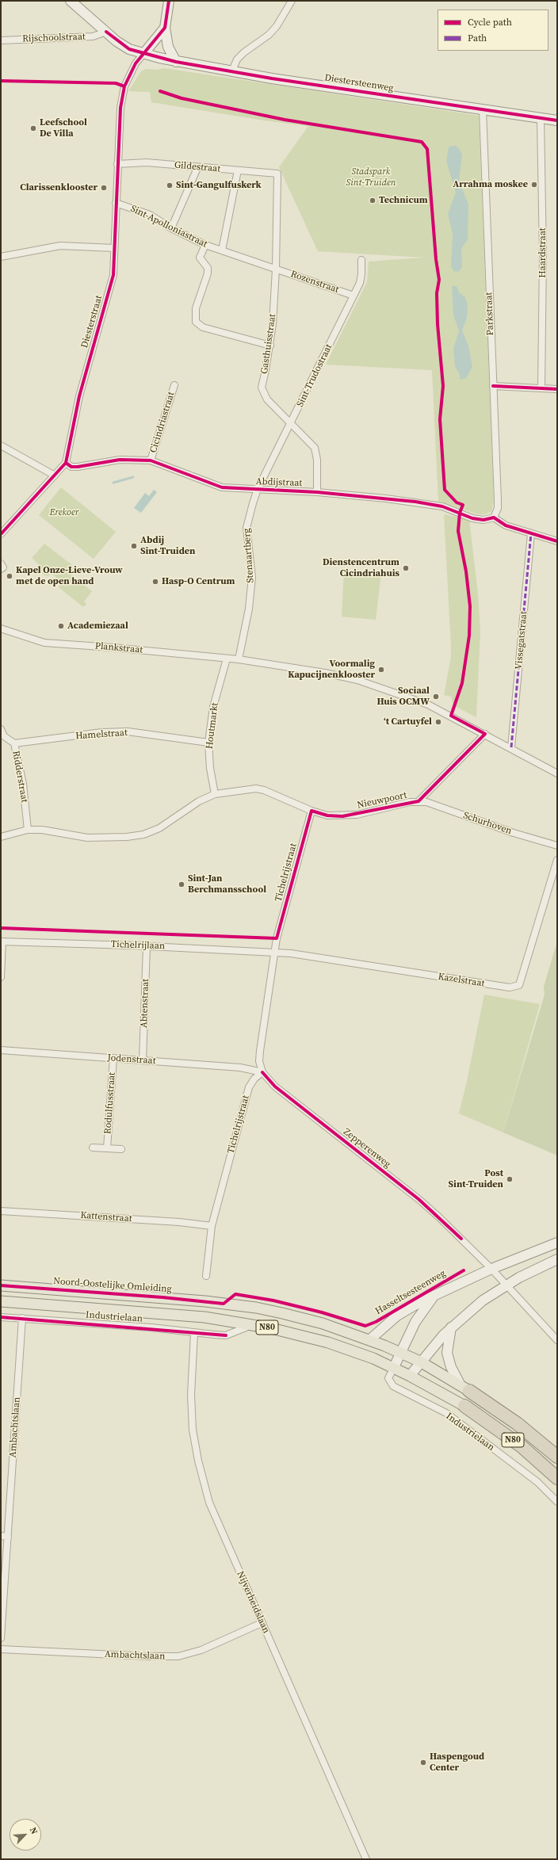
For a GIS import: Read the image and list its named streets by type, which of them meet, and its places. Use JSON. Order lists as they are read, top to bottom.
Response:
{
  "streets": {
    "highway": ["N80"],
    "main road": ["Diestersteenweg", "Noord-Oostelijke Omleiding", "Hasseltsesteenweg"],
    "street": [
      "Rijschoolstraat",
      "Gildestraat",
      "Sint-Apolloniastraat",
      "Haardstraat",
      "Rozenstraat",
      "Parkstraat",
      "Diesterstraat",
      "Gasthuisstraat",
      "Sint-Trudostraat",
      "Cicindriastraat",
      "Abdijstraat",
      "Stenaartberg",
      "Vissegatstraat",
      "Plankstraat",
      "Houtmarkt",
      "Hamelstraat",
      "Ridderstraat",
      "Nieuwpoort",
      "Schurhoven",
      "Tichelrijstraat",
      "Tichelrijlaan",
      "Kazelstraat",
      "Abtenstraat",
      "Jodenstraat",
      "Rodulfusstraat",
      "Zepperenweg",
      "Kattenstraat",
      "Industrielaan",
      "Ambachtslaan",
      "Nijverheidslaan"
    ]
  },
  "crossings": [
    ["Rijschoolstraat", "Diestersteenweg"],
    ["Diestersteenweg", "Haardstraat"],
    ["Diestersteenweg", "Parkstraat"],
    ["Diestersteenweg", "Diesterstraat"],
    ["Gildestraat", "Diesterstraat"],
    ["Gildestraat", "Gasthuisstraat"],
    ["Sint-Apolloniastraat", "Rozenstraat"],
    ["Sint-Apolloniastraat", "Diesterstraat"],
    ["Sint-Apolloniastraat", "Gasthuisstraat"],
    ["Rozenstraat", "Gasthuisstraat"],
    ["Rozenstraat", "Sint-Trudostraat"],
    ["Parkstraat", "Abdijstraat"],
    ["Diesterstraat", "Abdijstraat"],
    ["Gasthuisstraat", "Sint-Trudostraat"],
    ["Gasthuisstraat", "Abdijstraat"],
    ["Sint-Trudostraat", "Abdijstraat"],
    ["Sint-Trudostraat", "Stenaartberg"],
    ["Cicindriastraat", "Abdijstraat"],
    ["Abdijstraat", "Stenaartberg"],
    ["Stenaartberg", "Plankstraat"],
    ["Vissegatstraat", "Plankstraat"],
    ["Plankstraat", "Houtmarkt"],
    ["Plankstraat", "Nieuwpoort"],
    ["Houtmarkt", "Hamelstraat"],
    ["Houtmarkt", "Nieuwpoort"],
    ["Hamelstraat", "Ridderstraat"],
    ["Ridderstraat", "Nieuwpoort"],
    ["Nieuwpoort", "Schurhoven"],
    ["Nieuwpoort", "Tichelrijstraat"],
    ["Tichelrijstraat", "Tichelrijlaan"],
    ["Tichelrijstraat", "Kazelstraat"],
    ["Tichelrijstraat", "Jodenstraat"],
    ["Tichelrijstraat", "Zepperenweg"],
    ["Tichelrijstraat", "Kattenstraat"],
    ["Tichelrijlaan", "Kazelstraat"],
    ["Tichelrijlaan", "Abtenstraat"],
    ["Abtenstraat", "Jodenstraat"],
    ["Jodenstraat", "Rodulfusstraat"],
    ["Jodenstraat", "Zepperenweg"],
    ["Zepperenweg", "Hasseltsesteenweg"],
    ["Noord-Oostelijke Omleiding", "Hasseltsesteenweg"],
    ["Noord-Oostelijke Omleiding", "N80"],
    ["Hasseltsesteenweg", "Industrielaan"],
    ["Hasseltsesteenweg", "N80"],
    ["Industrielaan", "N80"],
    ["Industrielaan", "Ambachtslaan"],
    ["Industrielaan", "Nijverheidslaan"],
    ["Ambachtslaan", "Nijverheidslaan"]
  ],
  "parks": ["Stadspark Sint-Truiden", "Erekoer"],
  "places": [
    "Leefschool De Villa",
    "Arrahma moskee",
    "Sint-Gangulfuskerk",
    "Clarissenklooster",
    "Technicum",
    "Abdij Sint-Truiden",
    "Dienstencentrum Cicindriahuis",
    "Kapel Onze-Lieve-Vrouw met de open hand",
    "Hasp-O Centrum",
    "Academiezaal",
    "Voormalig Kapucijnenklooster",
    "Sociaal Huis OCMW",
    "‘t Cartuyfel",
    "Sint-Jan Berchmansschool",
    "Post Sint-Truiden",
    "Haspengoud Center"
  ],
  "legend": ["Cycle path", "Path"],
  "north": "top right"
}
